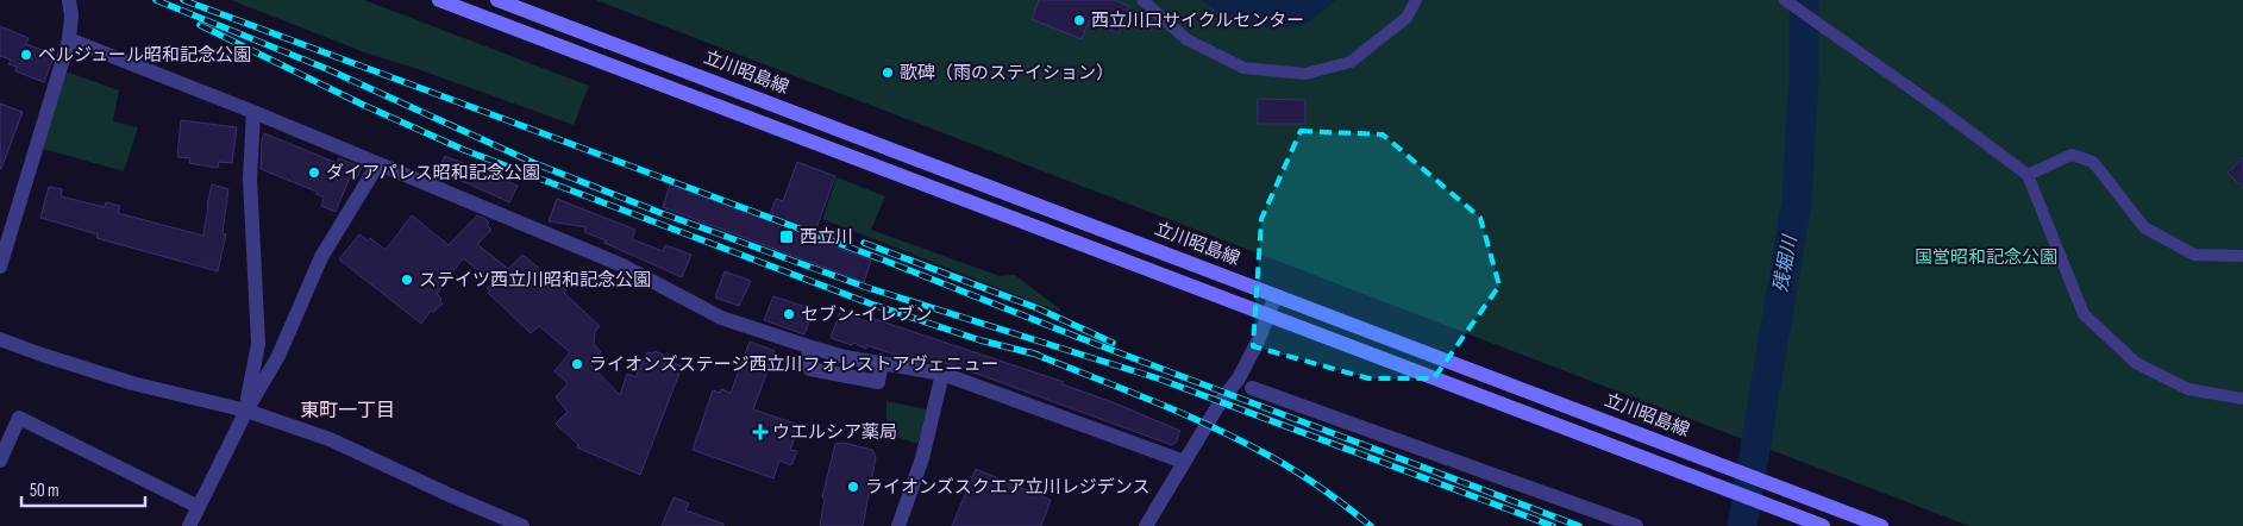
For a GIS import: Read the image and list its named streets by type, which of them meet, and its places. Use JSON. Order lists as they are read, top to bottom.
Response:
{
  "streets": {
    "main road": ["立川昭島線"]
  },
  "districts": ["東町一丁目"],
  "water": ["残堀川"],
  "parks": ["国営昭和記念公園"],
  "places": {
    "other": [
      "西立川口サイクルセンター",
      "ベルジュール昭和記念公園",
      "歌碑（雨のステイション）",
      "ダイアパレス昭和記念公園",
      "ステイツ西立川昭和記念公園",
      "セブン-イレブン",
      "ライオンズステージ西立川フォレストアヴェニュー",
      "ライオンズスクエア立川レジデンス"
    ],
    "transit": ["西立川"],
    "health": ["ウエルシア薬局"]
  },
  "scale_bar": "50 m"
}
